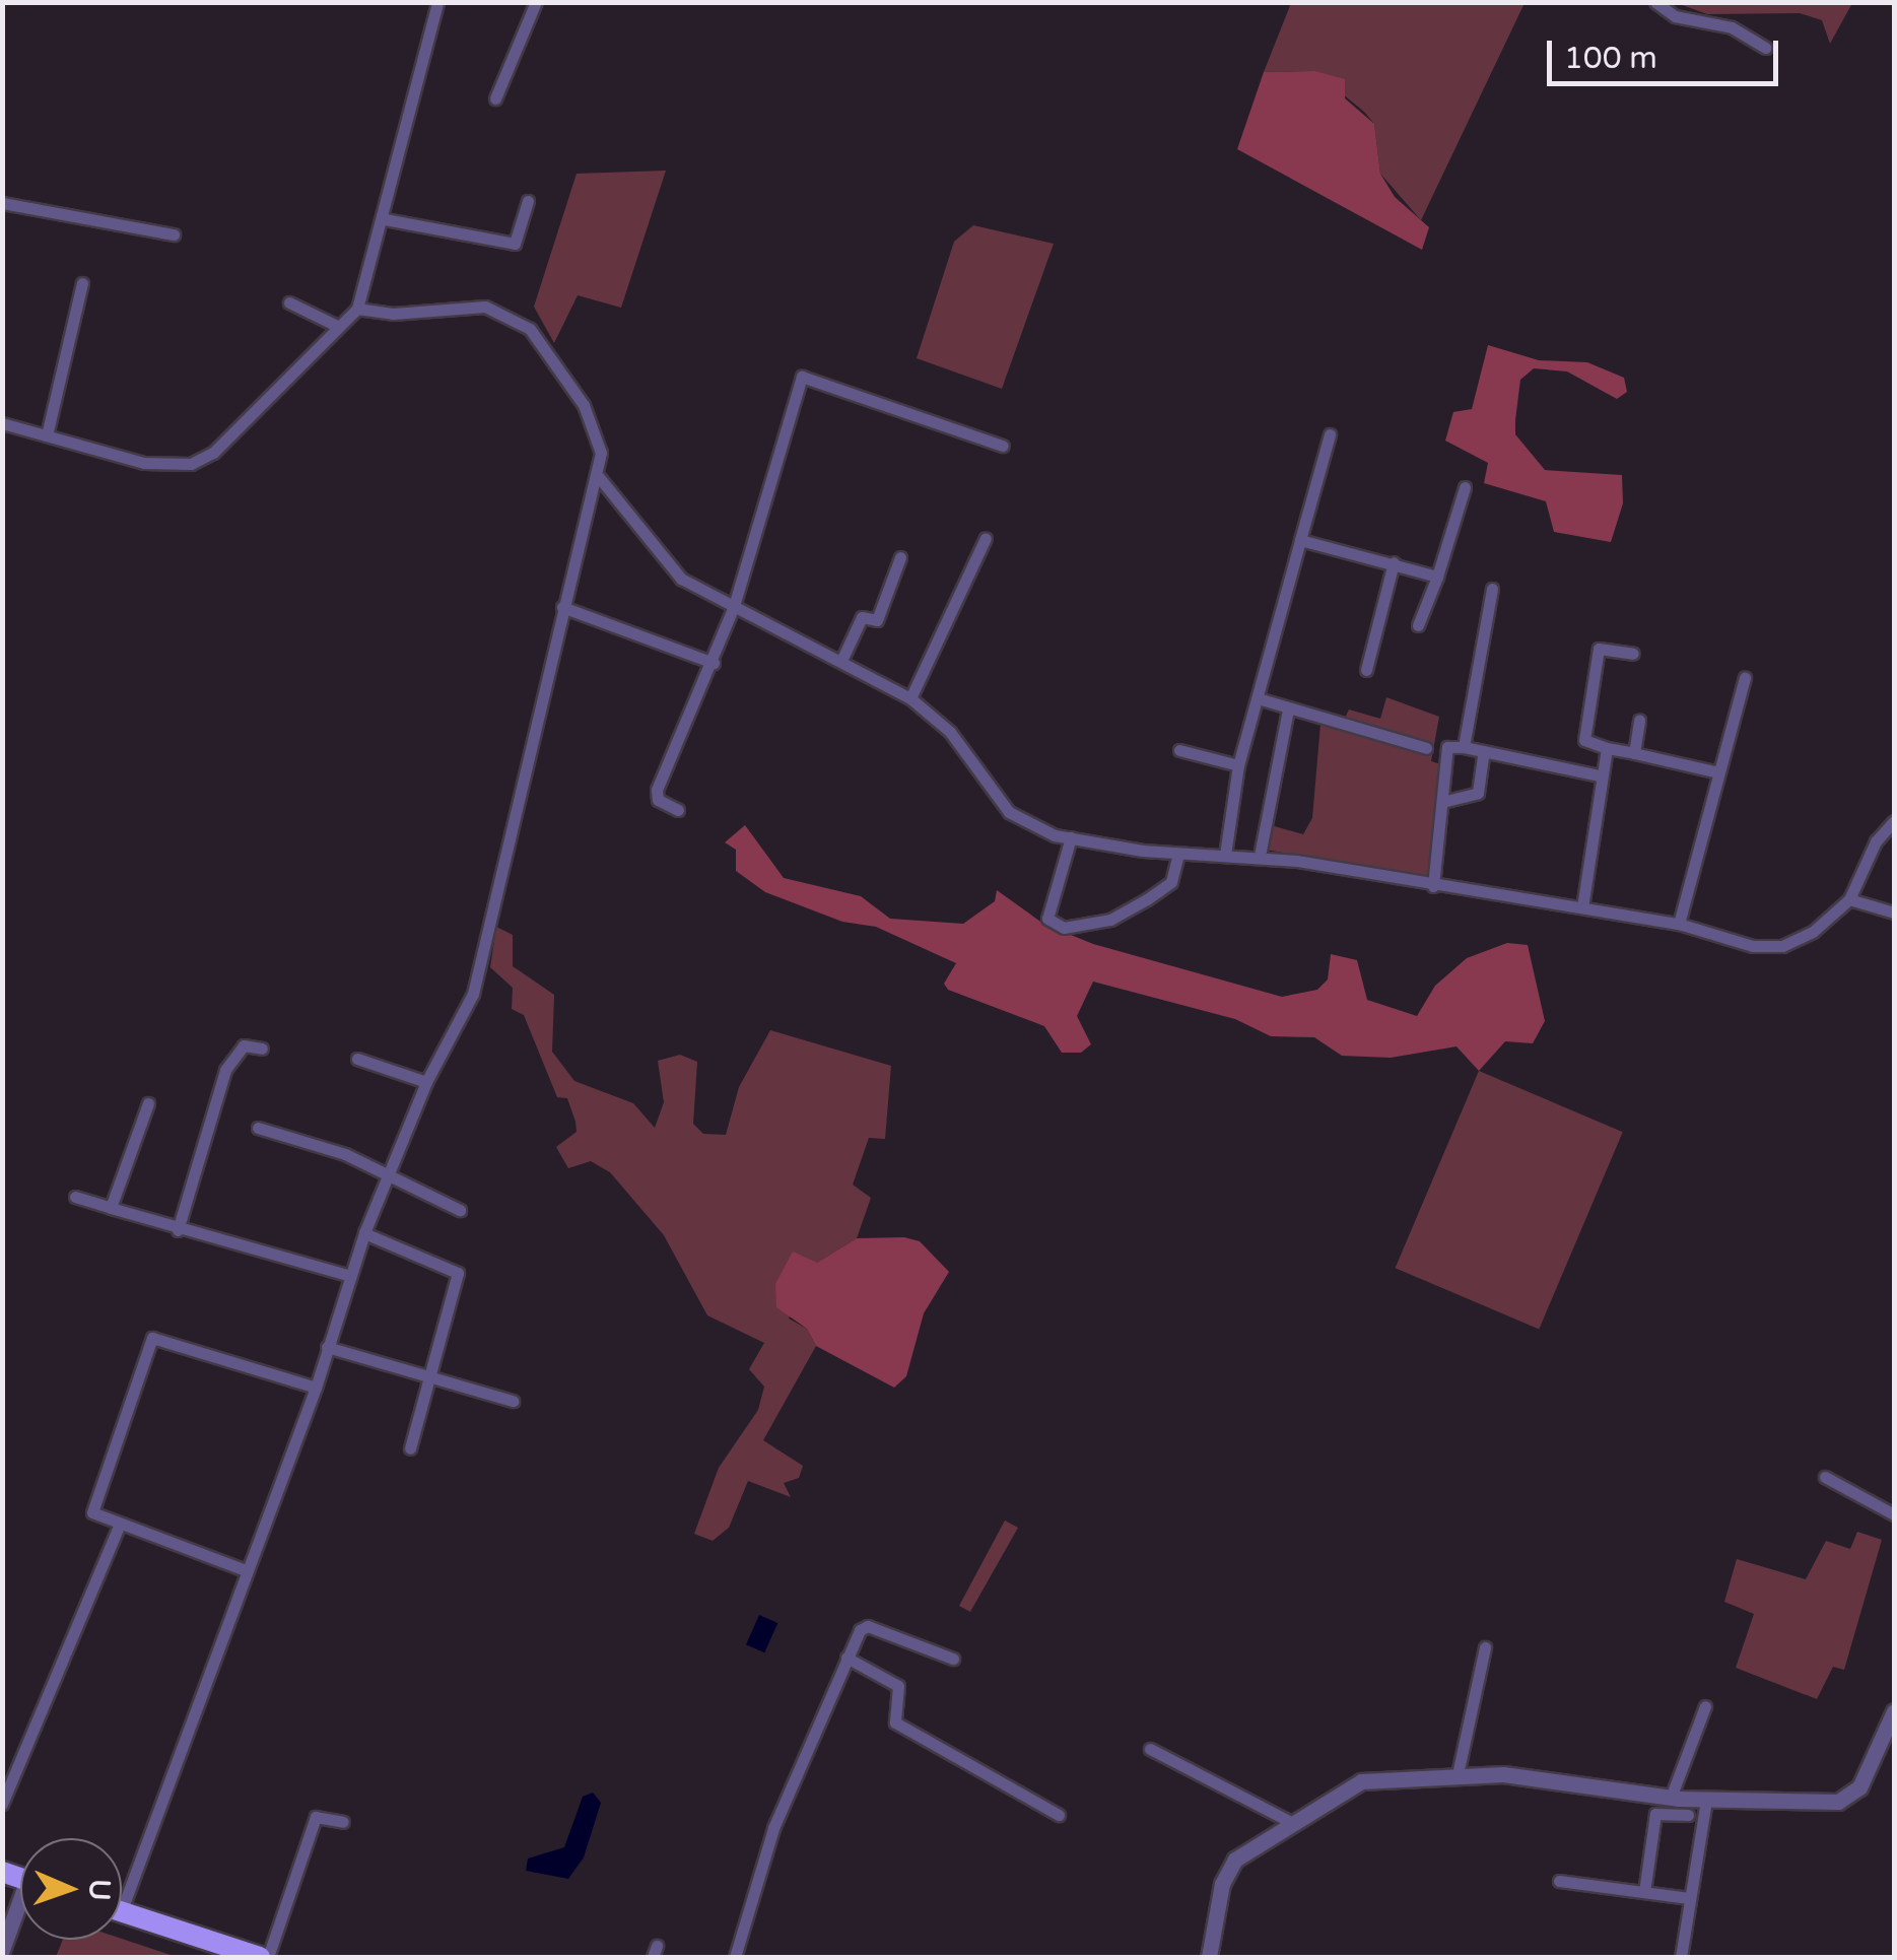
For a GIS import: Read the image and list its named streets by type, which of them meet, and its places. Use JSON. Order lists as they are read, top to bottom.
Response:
{
  "scale_bar": "100 m",
  "north": "right"
}
